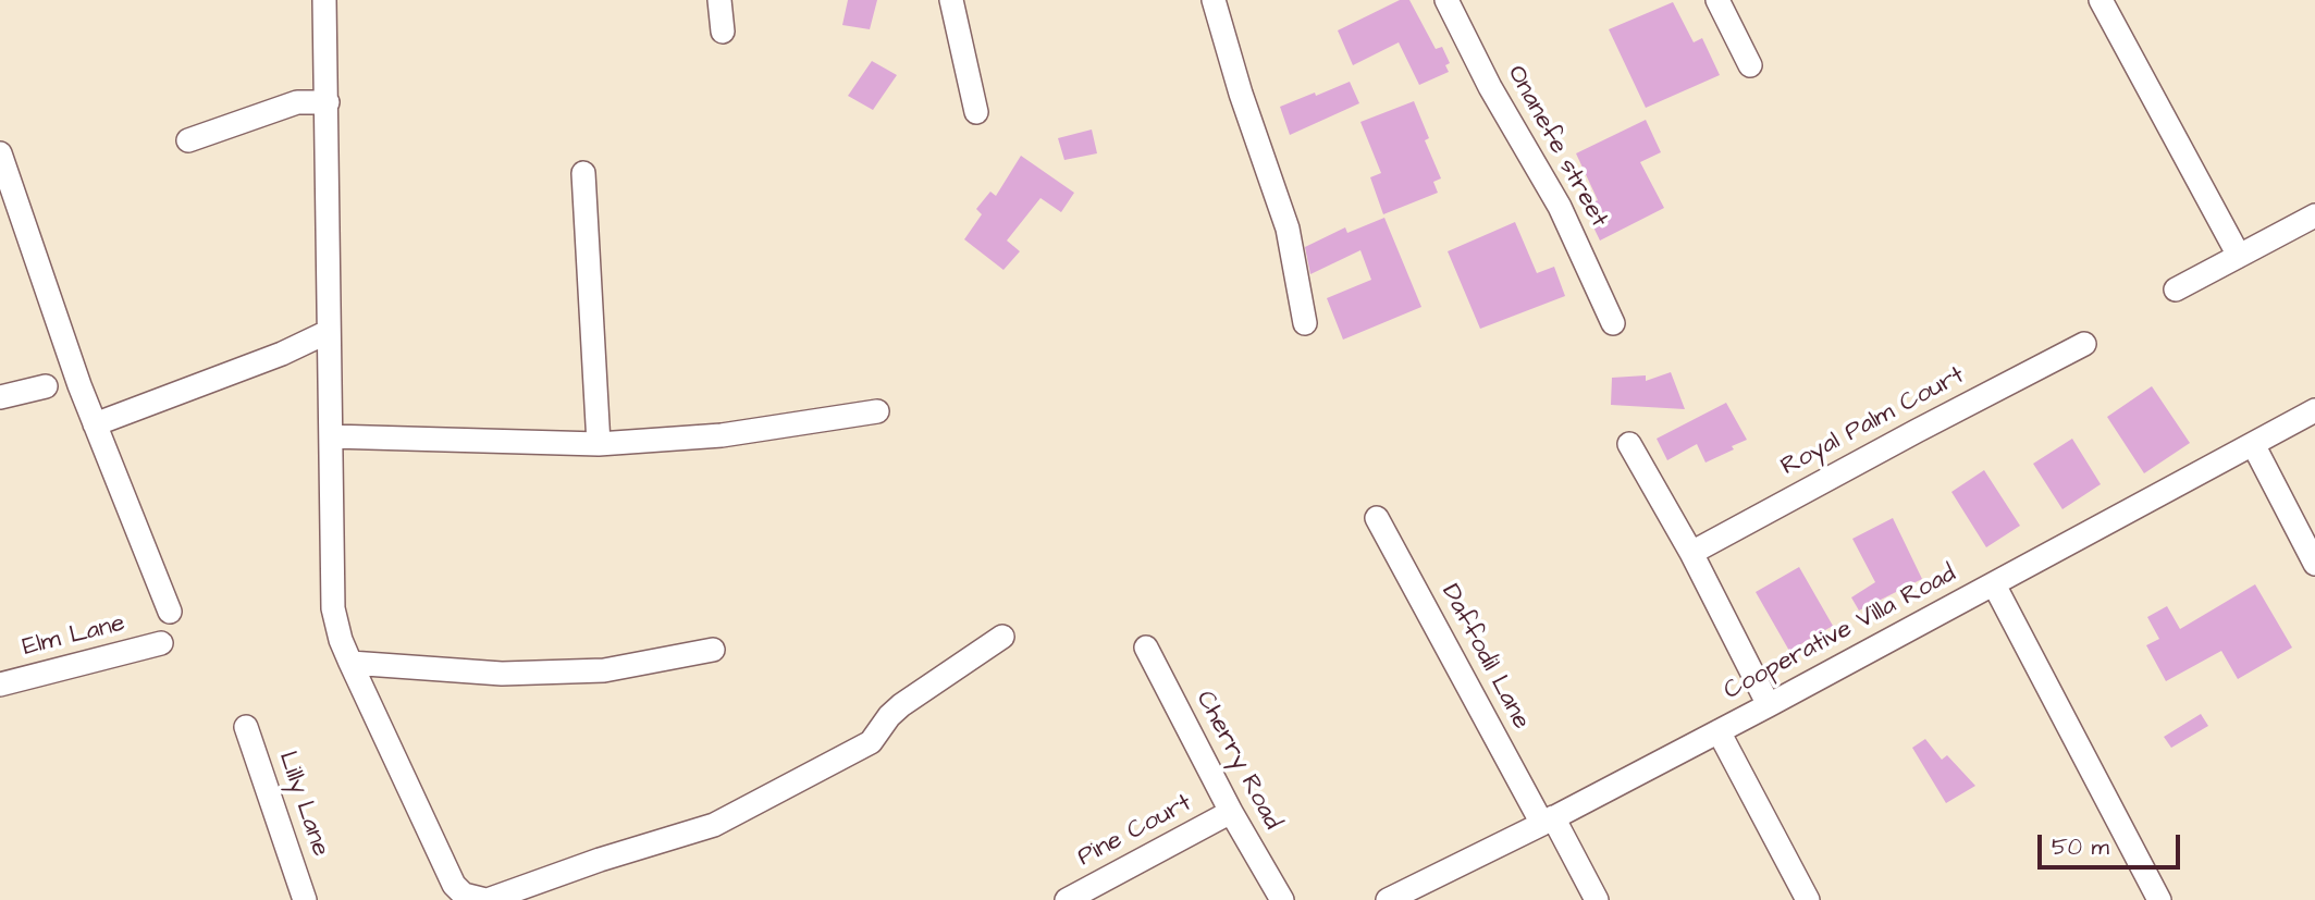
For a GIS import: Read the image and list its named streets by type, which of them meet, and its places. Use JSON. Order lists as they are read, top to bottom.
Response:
{
  "streets": {
    "street": [
      "Onanefe street",
      "Royal Palm Court",
      "Cooperative Villa Road",
      "Elm Lane",
      "Daffodil Lane",
      "Cherry Road",
      "Lilly Lane",
      "Pine Court"
    ]
  },
  "crossings": [
    ["Cooperative Villa Road", "Daffodil Lane"],
    ["Cherry Road", "Pine Court"]
  ],
  "scale_bar": "50 m"
}
